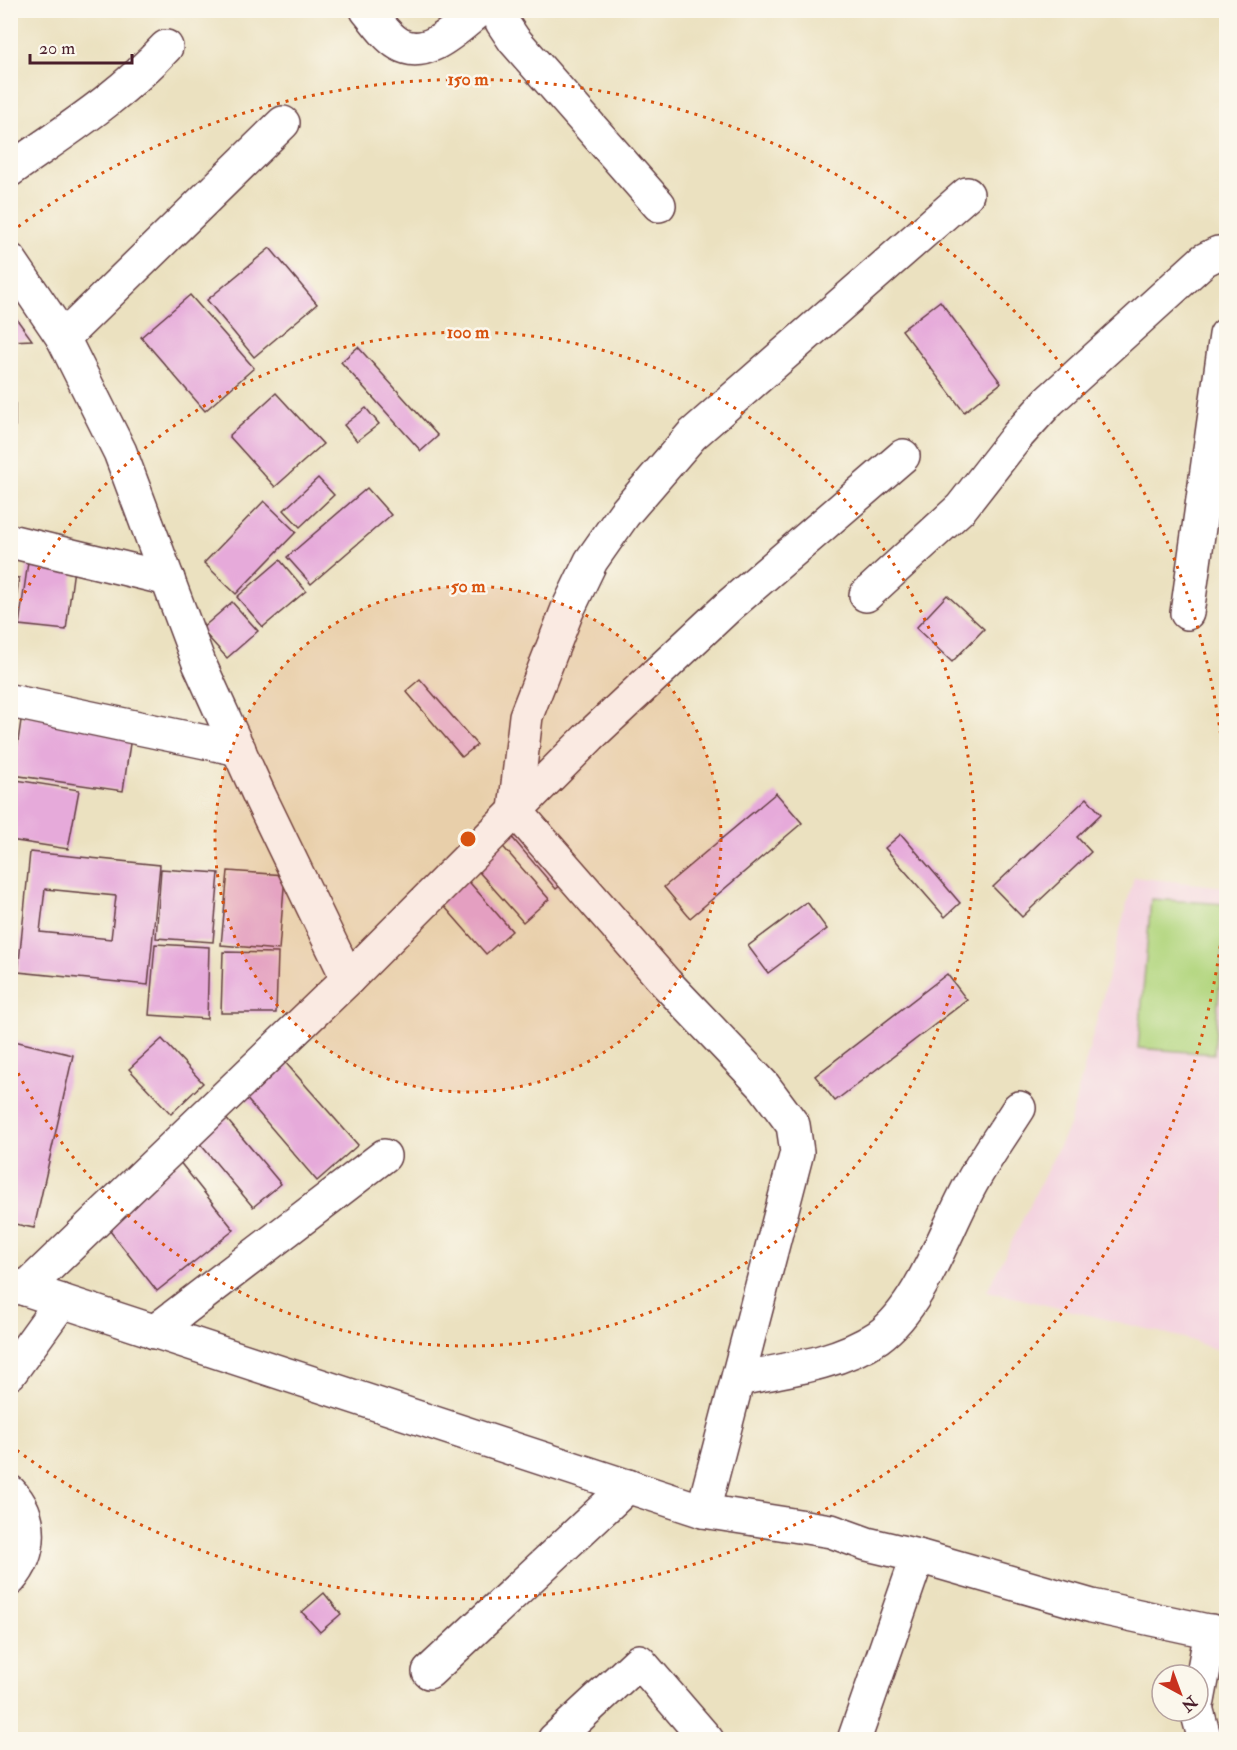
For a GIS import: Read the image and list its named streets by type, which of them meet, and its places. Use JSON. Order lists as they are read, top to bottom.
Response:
{
  "scale_bar": "20 m",
  "north": "bottom right",
  "rings": ["150 m", "100 m", "50 m"]
}
